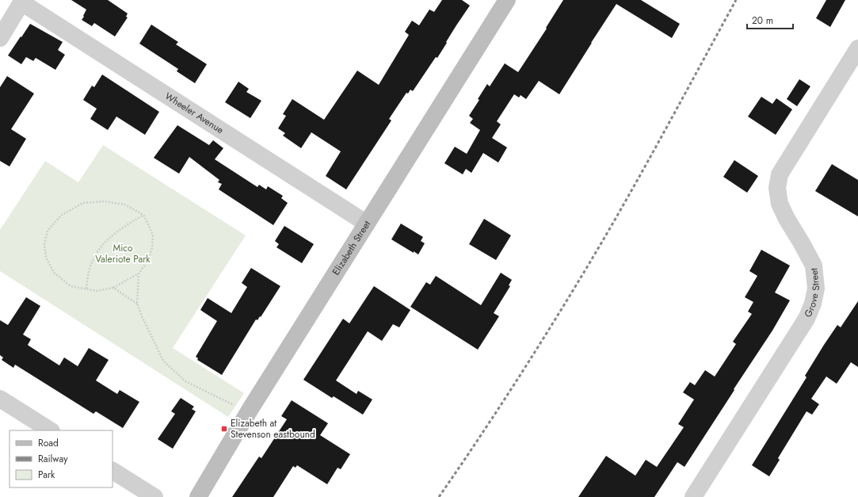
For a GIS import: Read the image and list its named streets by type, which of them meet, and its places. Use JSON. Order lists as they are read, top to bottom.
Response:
{
  "streets": {
    "main road": ["Elizabeth Street"],
    "street": ["Wheeler Avenue", "Grove Street"]
  },
  "crossings": [
    ["Wheeler Avenue", "Elizabeth Street"]
  ],
  "parks": ["Mico Valeriote Park"],
  "places": {
    "transit": ["Elizabeth at Stevenson eastbound"]
  },
  "legend": ["Road", "Railway", "Park"],
  "scale_bar": "20 m"
}
